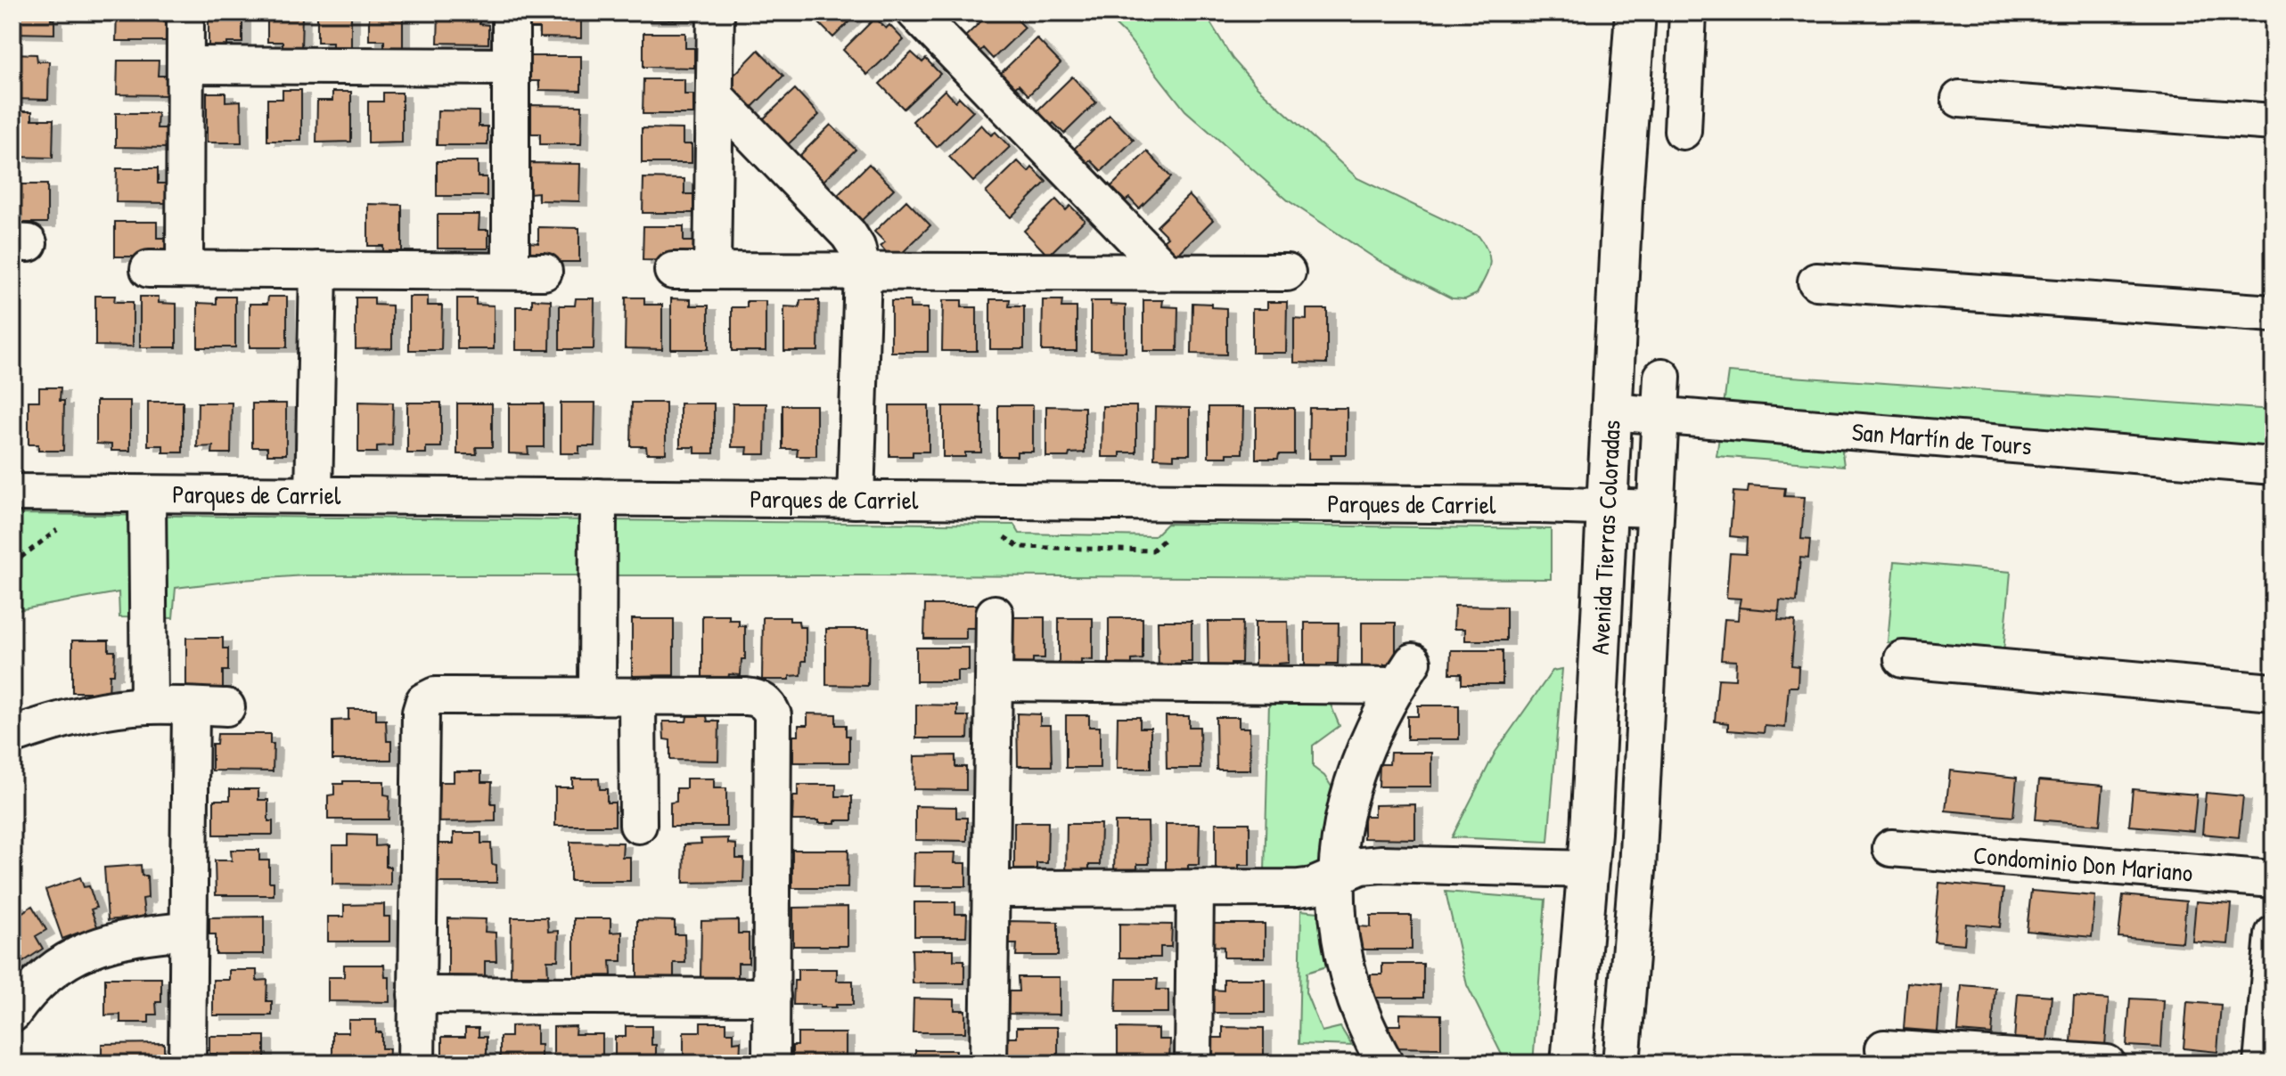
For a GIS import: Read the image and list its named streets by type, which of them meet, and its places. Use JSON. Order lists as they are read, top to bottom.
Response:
{
  "streets": {
    "street": [
      "San Martín de Tours",
      "Parques de Carriel",
      "Avenida Tierras Coloradas",
      "Condominio Don Mariano"
    ]
  },
  "crossings": [
    ["San Martín de Tours", "Avenida Tierras Coloradas"],
    ["Parques de Carriel", "Avenida Tierras Coloradas"]
  ]
}
